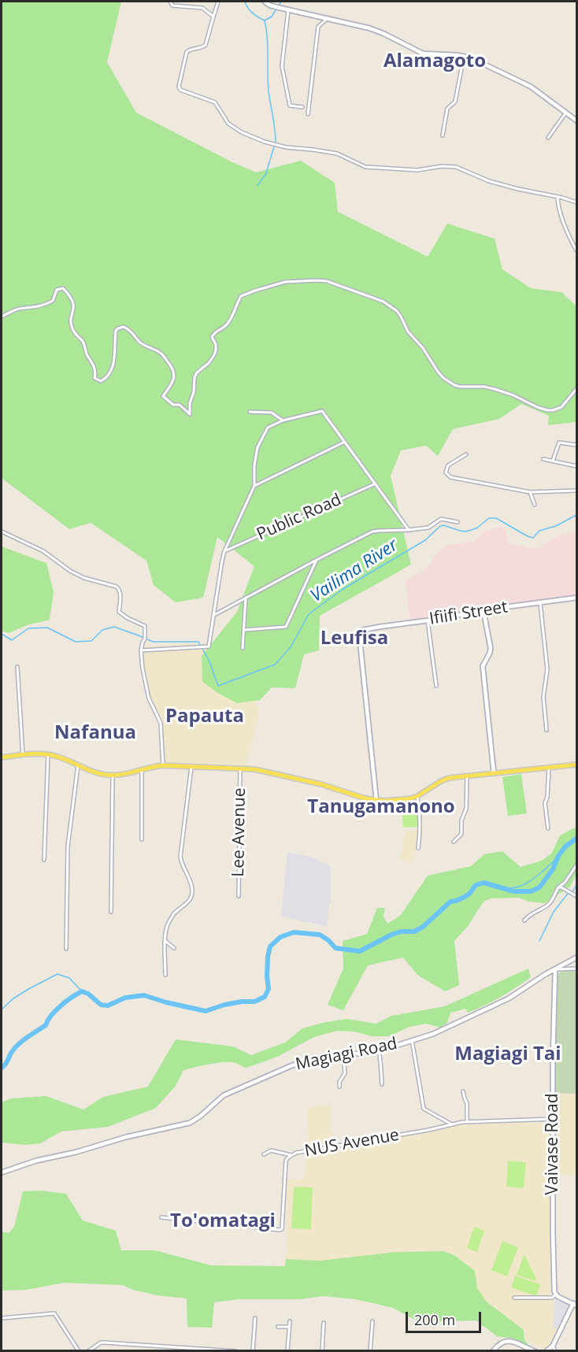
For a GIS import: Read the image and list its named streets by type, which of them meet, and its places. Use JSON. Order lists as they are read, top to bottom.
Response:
{
  "streets": {
    "street": [
      "Public Road",
      "Ifiifi Street",
      "Lee Avenue",
      "Magiagi Road",
      "NUS Avenue",
      "Vaivase Road"
    ]
  },
  "crossings": [
    ["Magiagi Road", "Vaivase Road"],
    ["NUS Avenue", "Vaivase Road"]
  ],
  "districts": [
    "Alamagoto",
    "Leufisa",
    "Papauta",
    "Nafanua",
    "Tanugamanono",
    "Magiagi Tai",
    "To'omatagi"
  ],
  "water": ["Vailima River"],
  "scale_bar": "200 m"
}
